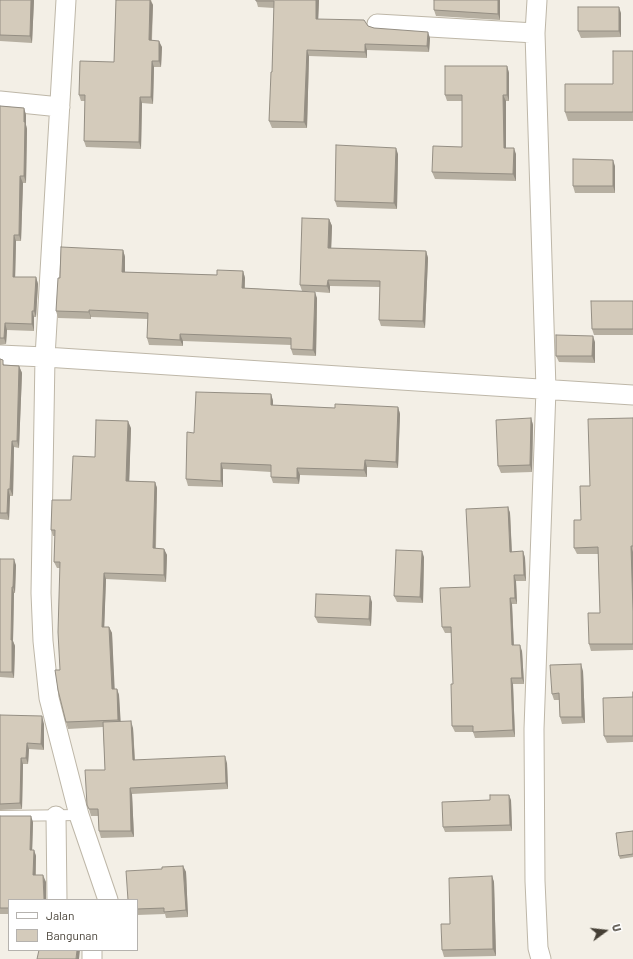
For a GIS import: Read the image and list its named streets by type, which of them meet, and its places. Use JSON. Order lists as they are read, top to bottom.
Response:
{
  "legend": ["Jalan", "Bangunan"],
  "north": "right"
}
